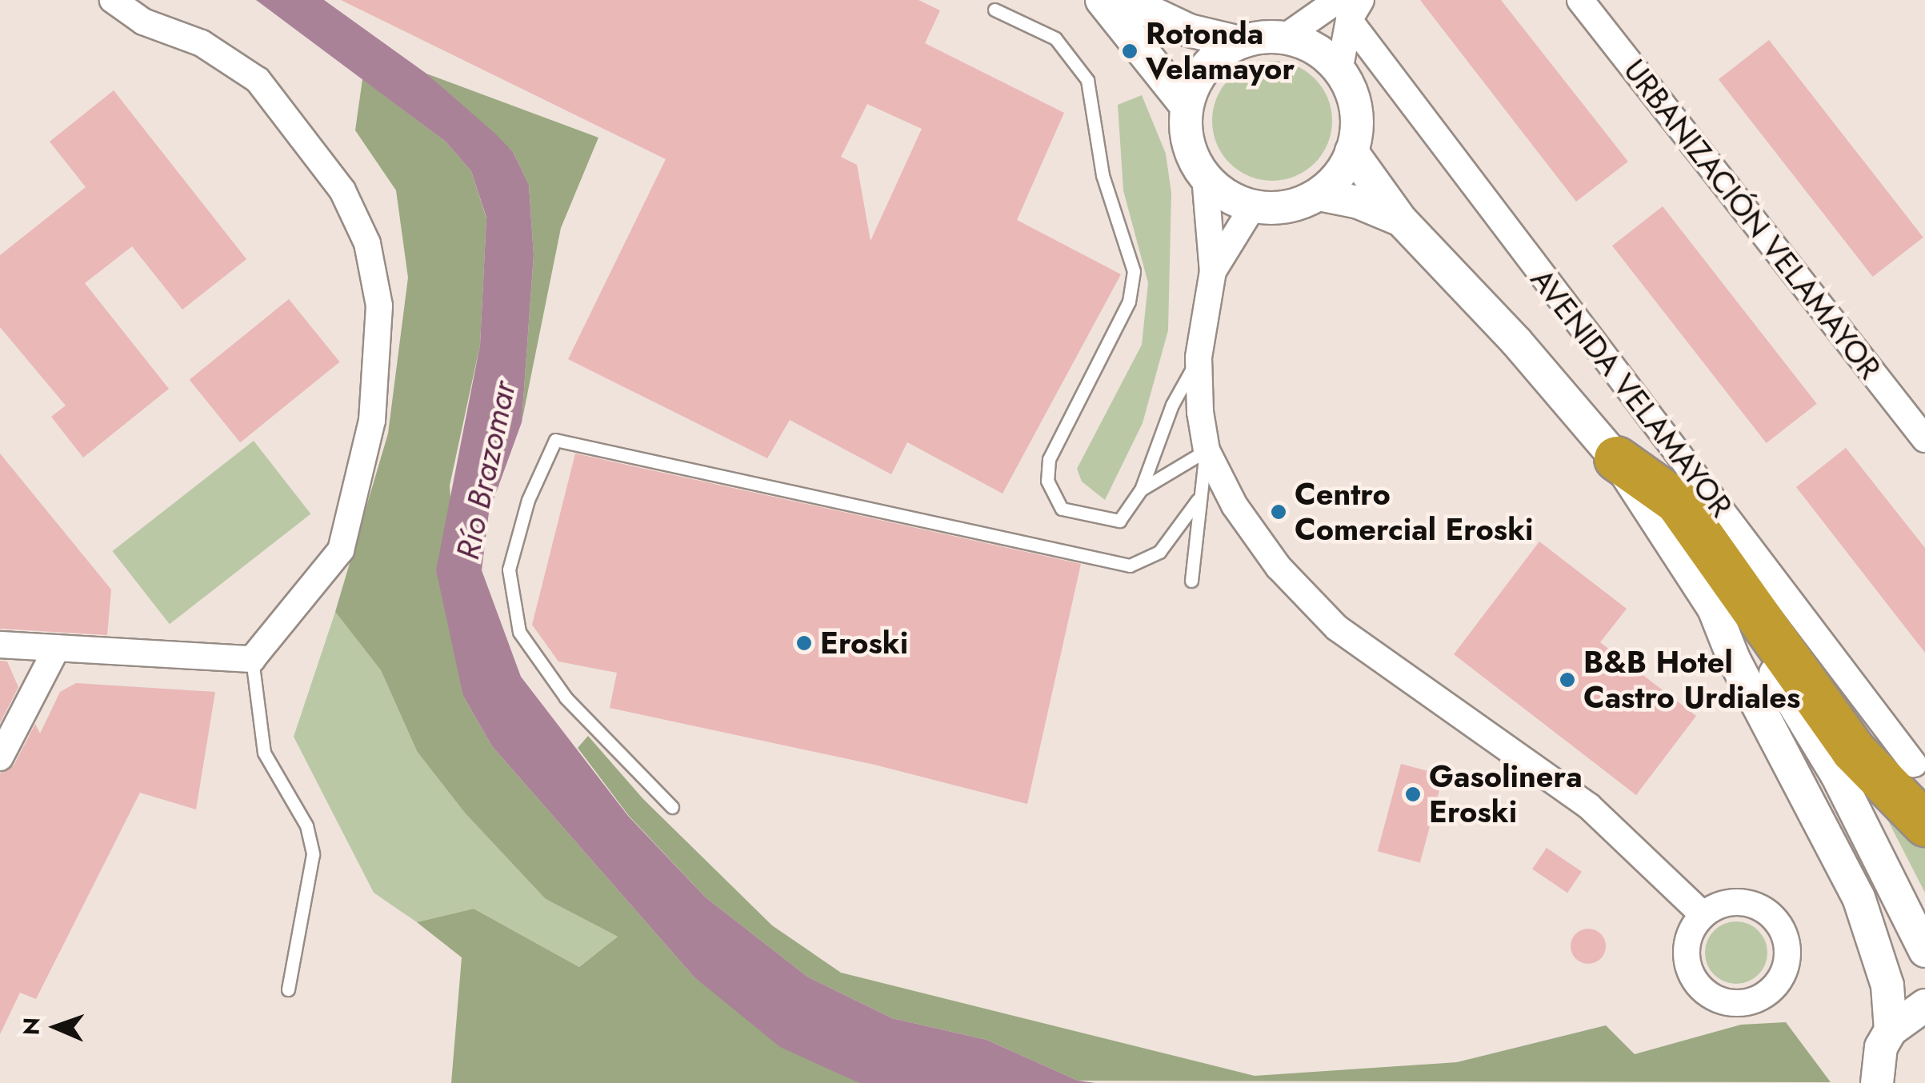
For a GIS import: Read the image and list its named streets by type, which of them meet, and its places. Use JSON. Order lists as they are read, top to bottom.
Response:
{
  "streets": {
    "street": ["URBANIZACIÓN VELAMAYOR", "AVENIDA VELAMAYOR"]
  },
  "water": ["Río Brazomar"],
  "places": [
    "Rotonda Velamayor",
    "Centro Comercial Eroski",
    "Eroski",
    "B&B Hotel Castro Urdiales",
    "Gasolinera Eroski"
  ],
  "north": "left"
}
